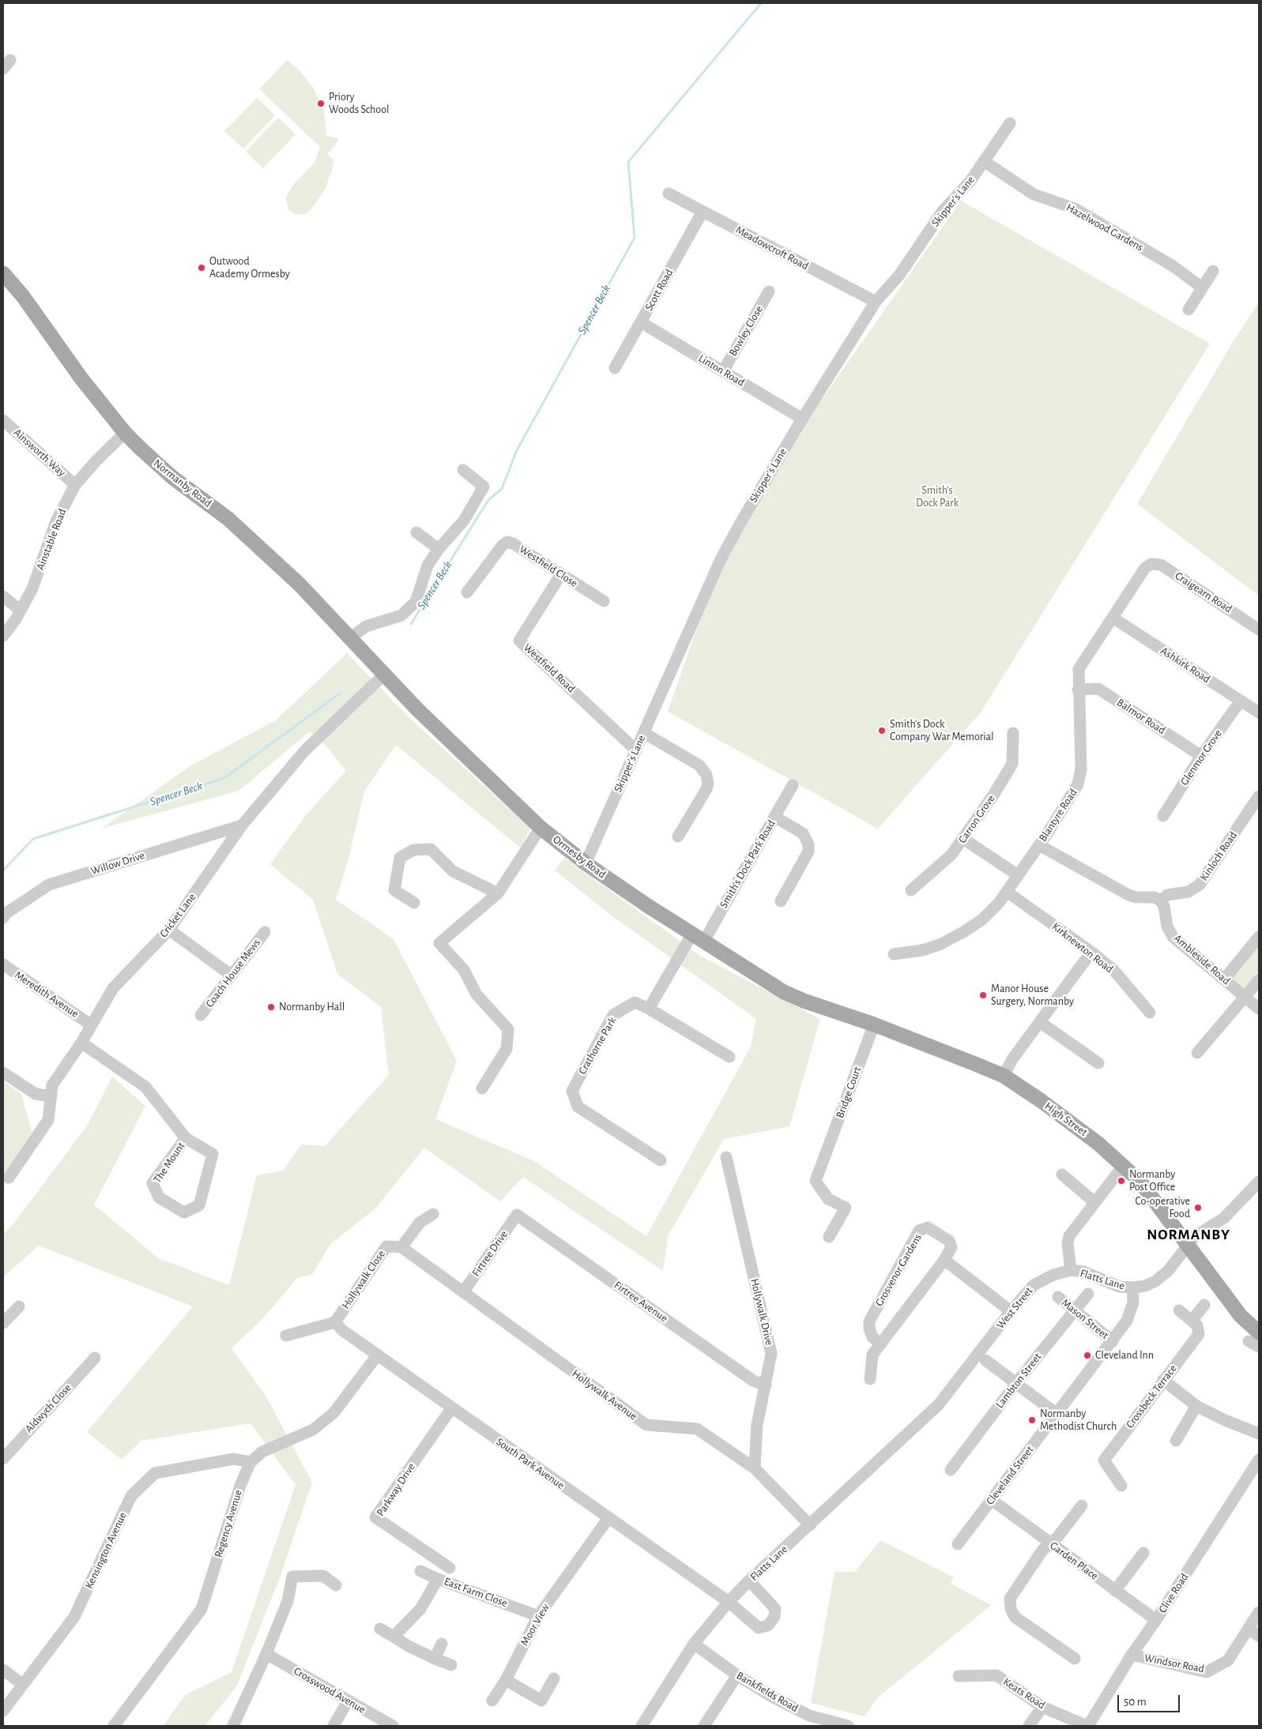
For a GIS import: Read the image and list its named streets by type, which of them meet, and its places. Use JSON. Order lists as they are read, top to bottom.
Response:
{
  "streets": {
    "main road": ["Normanby Road", "Ormesby Road", "High Street"],
    "street": [
      "Skipper's Lane",
      "Hazelwood Gardens",
      "Meadowcroft Road",
      "Scott Road",
      "Bowley Close",
      "Linton Road",
      "Ainsworth Way",
      "Ainstable Road",
      "Westfield Close",
      "Craigearn Road",
      "Ashkirk Road",
      "Westfield Road",
      "Balmor Road",
      "Glenmor Grove",
      "Blantyre Road",
      "Carron Grove",
      "Kinloch Road",
      "Willow Drive",
      "Smith's Dock Park Road",
      "Cricket Lane",
      "Kirknewton Road",
      "Ambleside Road",
      "Coach House Mews",
      "Meredith Avenue",
      "Crathorne Park",
      "Bridge Court",
      "The Mount",
      "Firtree Drive",
      "Grosvenor Gardens",
      "Hollywalk Close",
      "Flatts Lane",
      "Firtree Avenue",
      "West Street",
      "Hollywalk Drive",
      "Mason Street",
      "Lambton Street",
      "Hollywalk Avenue",
      "Crossbeck Terrace",
      "Aldwych Close",
      "South Park Avenue",
      "Cleveland Street",
      "Parkway Drive",
      "Regency Avenue",
      "Kensington Avenue",
      "Garden Place",
      "East Farm Close",
      "Clive Road",
      "Moor View",
      "Windsor Road",
      "Crosswood Avenue",
      "Bankfields Road",
      "Keats Road"
    ]
  },
  "crossings": [
    ["Skipper's Lane", "Hazelwood Gardens"],
    ["Skipper's Lane", "Meadowcroft Road"],
    ["Skipper's Lane", "Linton Road"],
    ["Skipper's Lane", "Westfield Road"],
    ["Skipper's Lane", "Ormesby Road"],
    ["Meadowcroft Road", "Scott Road"],
    ["Scott Road", "Linton Road"],
    ["Bowley Close", "Linton Road"],
    ["Ainsworth Way", "Ainstable Road"],
    ["Normanby Road", "Ainstable Road"],
    ["Normanby Road", "Ormesby Road"],
    ["Normanby Road", "Cricket Lane"],
    ["Westfield Close", "Westfield Road"],
    ["Craigearn Road", "Blantyre Road"],
    ["Ashkirk Road", "Glenmor Grove"],
    ["Ashkirk Road", "Blantyre Road"],
    ["Balmor Road", "Glenmor Grove"],
    ["Balmor Road", "Blantyre Road"],
    ["Blantyre Road", "Kirknewton Road"],
    ["Kinloch Road", "Ambleside Road"],
    ["Ormesby Road", "Smith's Dock Park Road"],
    ["Ormesby Road", "Cricket Lane"],
    ["Ormesby Road", "High Street"],
    ["Willow Drive", "Cricket Lane"],
    ["Smith's Dock Park Road", "Crathorne Park"],
    ["Cricket Lane", "Meredith Avenue"],
    ["Cricket Lane", "The Mount"],
    ["Bridge Court", "High Street"],
    ["High Street", "Flatts Lane"],
    ["Firtree Drive", "Firtree Avenue"],
    ["Firtree Drive", "Hollywalk Avenue"],
    ["Hollywalk Close", "Hollywalk Avenue"],
    ["Hollywalk Close", "South Park Avenue"],
    ["Flatts Lane", "West Street"],
    ["Flatts Lane", "Hollywalk Avenue"],
    ["Flatts Lane", "South Park Avenue"],
    ["Flatts Lane", "Cleveland Street"],
    ["Flatts Lane", "Bankfields Road"],
    ["Firtree Avenue", "Hollywalk Drive"],
    ["Hollywalk Drive", "Hollywalk Avenue"],
    ["Mason Street", "Lambton Street"],
    ["Mason Street", "Cleveland Street"],
    ["South Park Avenue", "Parkway Drive"],
    ["South Park Avenue", "Regency Avenue"],
    ["South Park Avenue", "Moor View"],
    ["Cleveland Street", "Garden Place"],
    ["Regency Avenue", "Kensington Avenue"],
    ["Garden Place", "Clive Road"],
    ["East Farm Close", "Moor View"],
    ["Clive Road", "Windsor Road"],
    ["Clive Road", "Keats Road"]
  ],
  "districts": ["NORMANBY"],
  "water": ["Spencer Beck"],
  "parks": ["Smith's Dock Park"],
  "places": [
    "Priory Woods School",
    "Outwood Academy Ormesby",
    "Smith's Dock Company War Memorial",
    "Manor House Surgery, Normanby",
    "Normanby Hall",
    "Normanby Post Office",
    "Co-operative Food",
    "Cleveland Inn",
    "Normanby Methodist Church"
  ],
  "scale_bar": "50 m"
}
